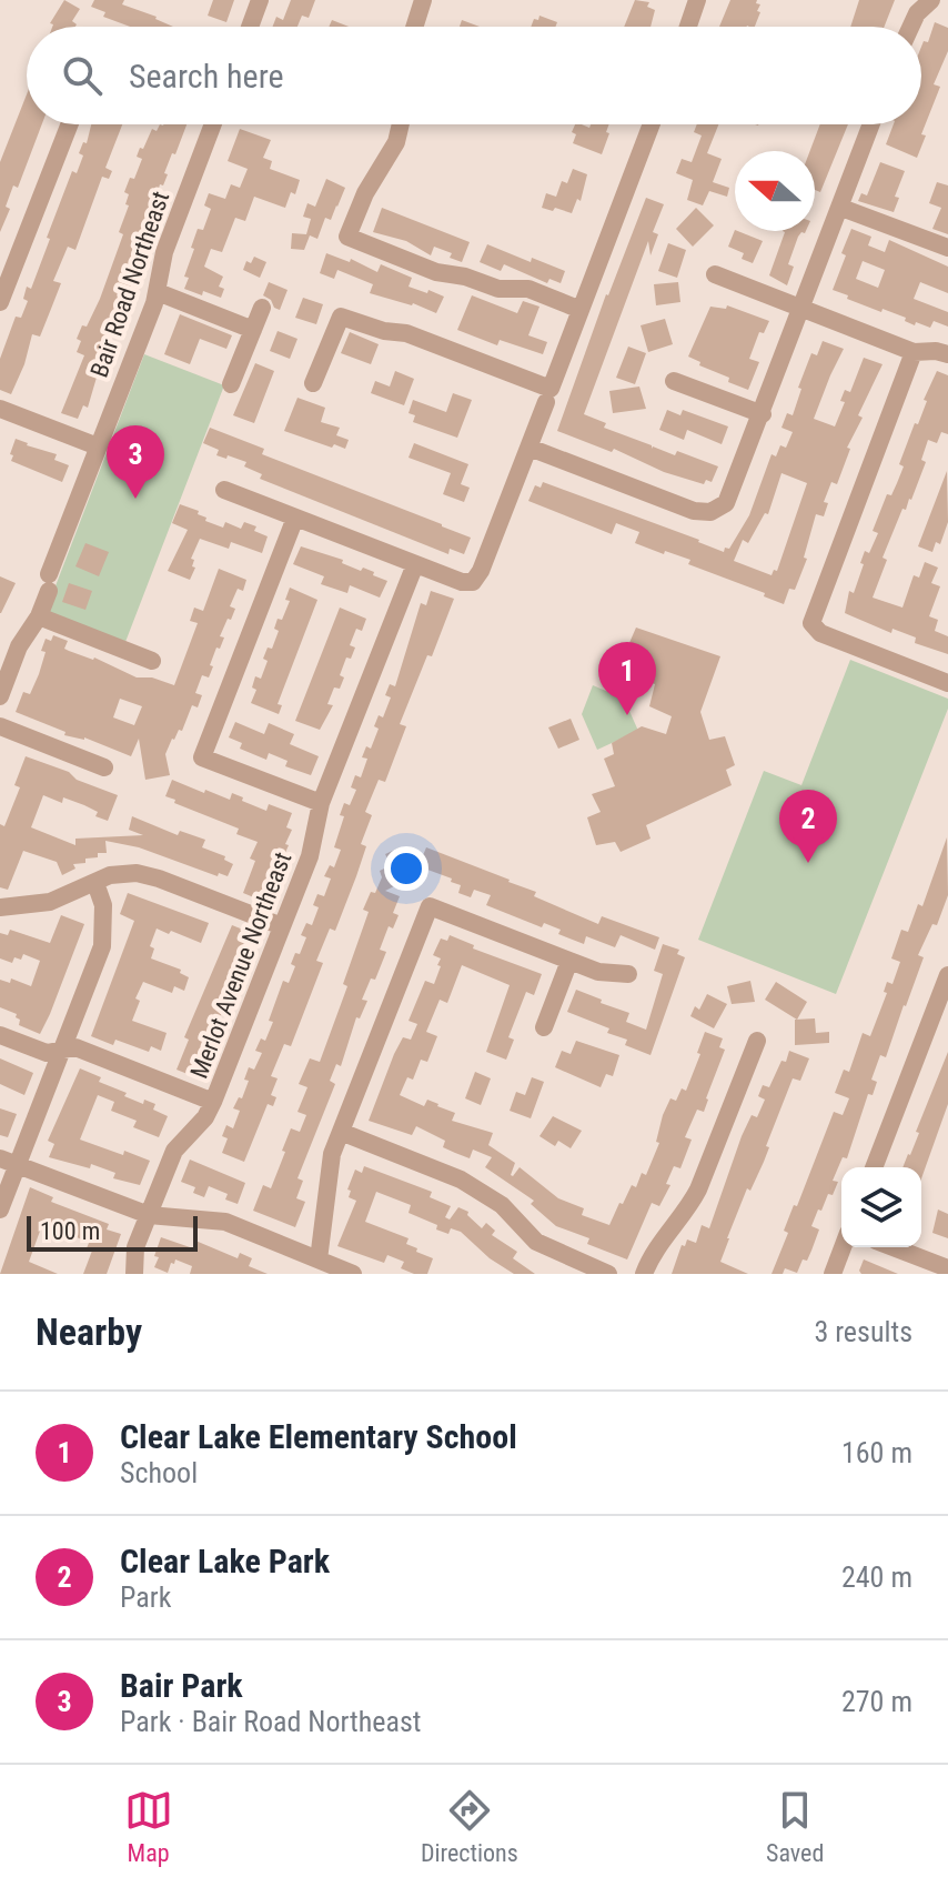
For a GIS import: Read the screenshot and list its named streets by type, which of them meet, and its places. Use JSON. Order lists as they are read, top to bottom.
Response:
{
  "streets": {
    "street": ["Bair Road Northeast", "Merlot Avenue Northeast"]
  },
  "scale_bar": "100 m",
  "north": "left",
  "page": {
    "search": "Search here",
    "pins": ["3", "1", "2"],
    "scale": "100 m",
    "heading": ["Nearby", "3 results"],
    "list": [
      {
        "mark": "1",
        "name": "Clear Lake Elementary School",
        "note": "School",
        "value": "160 m"
      },
      {
        "mark": "2",
        "name": "Clear Lake Park",
        "note": "Park",
        "value": "240 m"
      },
      {
        "mark": "3",
        "name": "Bair Park",
        "note": "Park · Bair Road Northeast",
        "value": "270 m"
      }
    ],
    "nav": ["Map", "Directions", "Saved"]
  }
}
